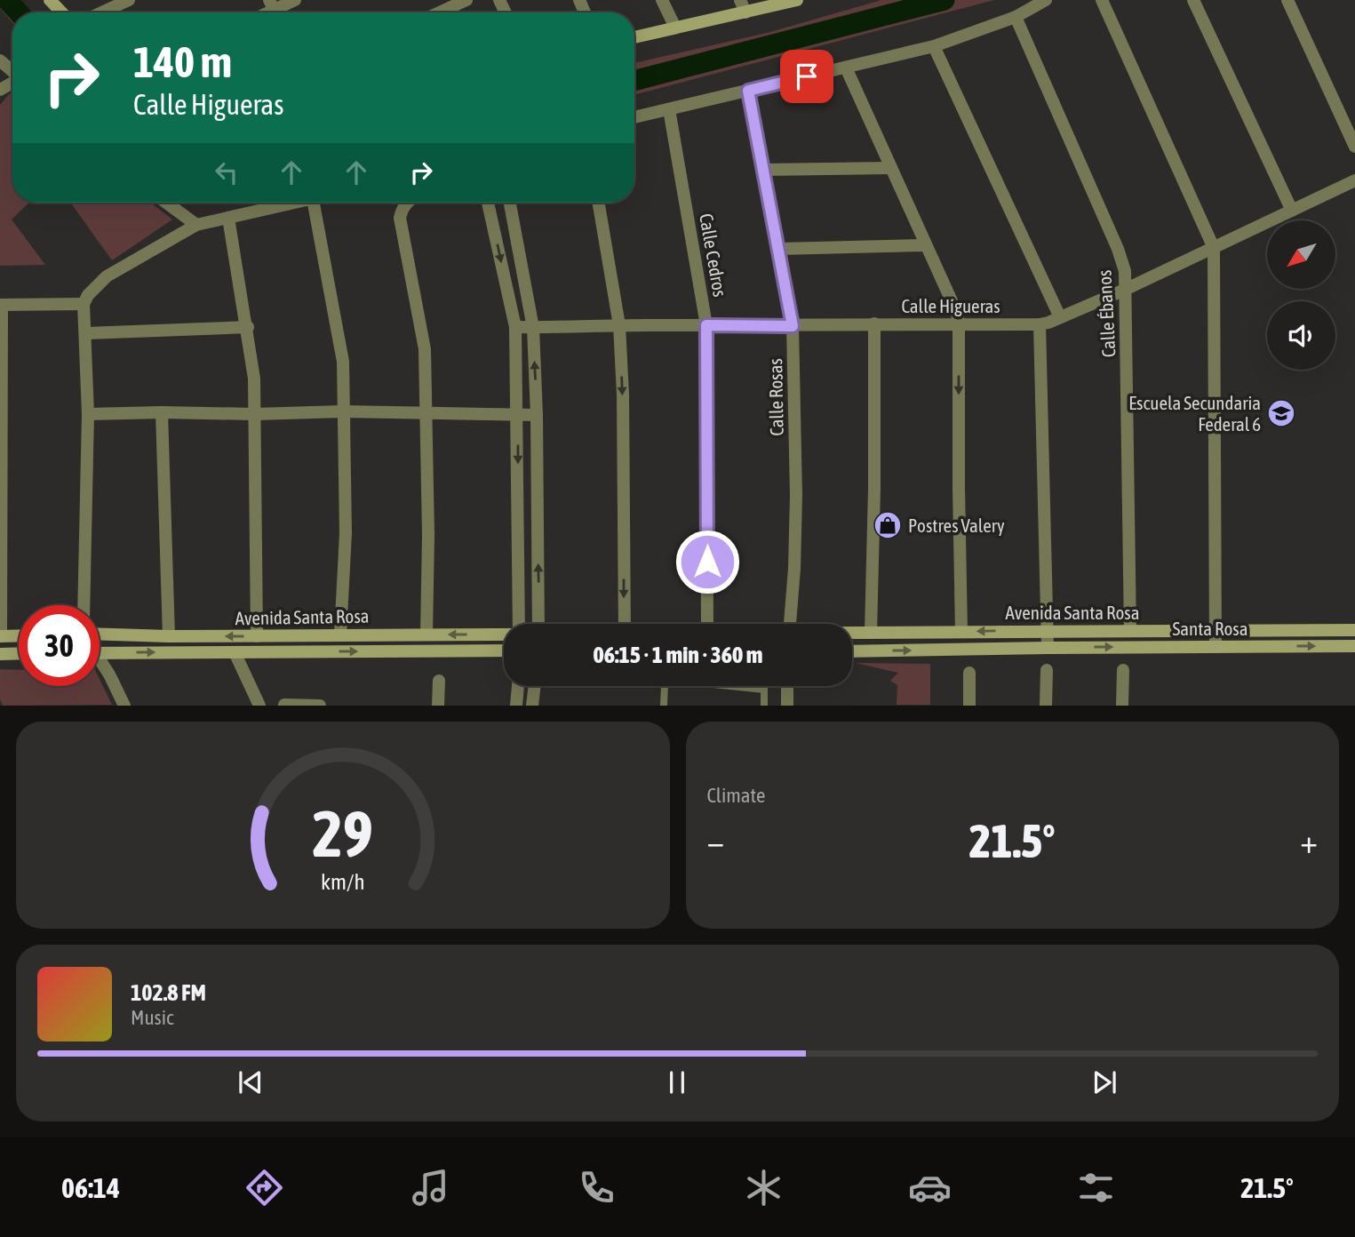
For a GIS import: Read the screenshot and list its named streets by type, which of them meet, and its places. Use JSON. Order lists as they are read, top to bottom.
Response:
{
  "streets": {
    "main road": ["Avenida Santa Rosa", "Santa Rosa"],
    "street": [
      "Calle Cedros",
      "Calle Higueras",
      "Calle Ébanos",
      "Calle Rosas"
    ]
  },
  "crossings": [
    ["Calle Cedros", "Calle Higueras"],
    ["Calle Higueras", "Calle Ébanos"],
    ["Calle Higueras", "Calle Rosas"],
    ["Calle Ébanos", "Avenida Santa Rosa"]
  ],
  "one_way": ["Santa Rosa"],
  "places": {
    "school or university": ["Escuela Secundaria Federal 6"],
    "shop": ["Postres Valery"]
  },
  "north": "bottom left",
  "page": {
    "turn": ["140 m", "Calle Higueras"],
    "limit": "30",
    "trip": "06:15 · 1 min · 360 m",
    "tile": "Climate",
    "heat": ["−", "21.5°", "+"],
    "song": ["102.8 FM", "Music"],
    "tabs": ["06:14", "21.5°"],
    "gauge": ["29", "km/h"]
  }
}
